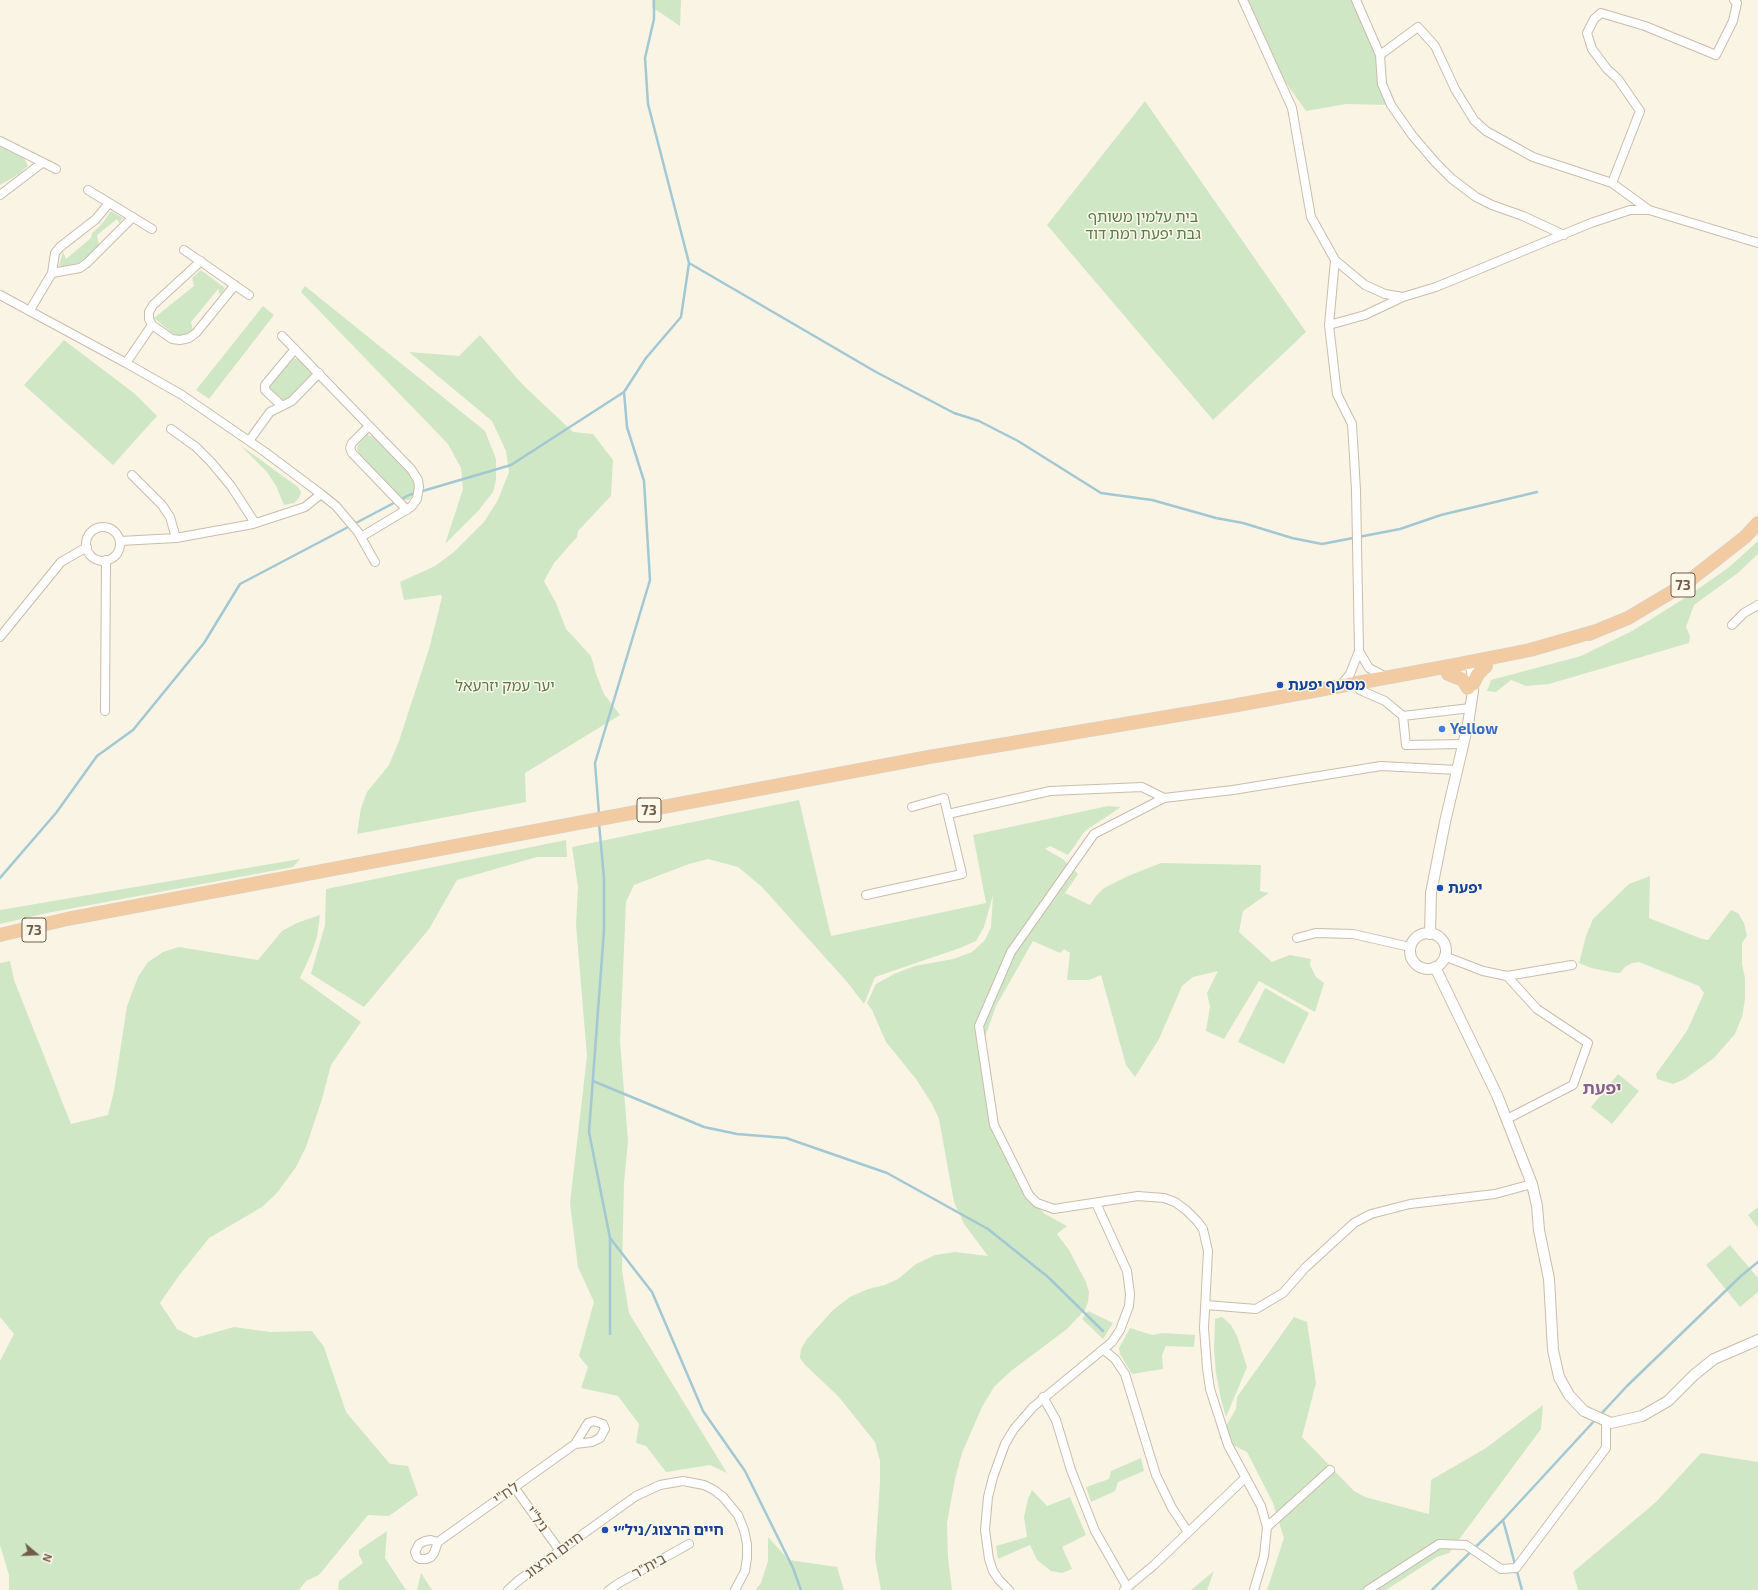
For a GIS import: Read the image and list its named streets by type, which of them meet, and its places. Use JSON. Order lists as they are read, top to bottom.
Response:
{
  "streets": {
    "highway": ["73"],
    "street": [
      "לח\"י",
      "ניל\"י",
      "חיים הרצוג",
      "בית\"ר"
    ]
  },
  "crossings": [
    ["לח\"י", "ניל\"י"],
    ["ניל\"י", "חיים הרצוג"]
  ],
  "districts": ["יפעת"],
  "parks": ["בית עלמין משותף גבת יפעת רמת דוד", "יער עמק יזרעאל"],
  "places": [
    "מסעף יפעת",
    "Yellow",
    "יפעת",
    "חיים הרצוג/ניל״י"
  ],
  "north": "right"
}
